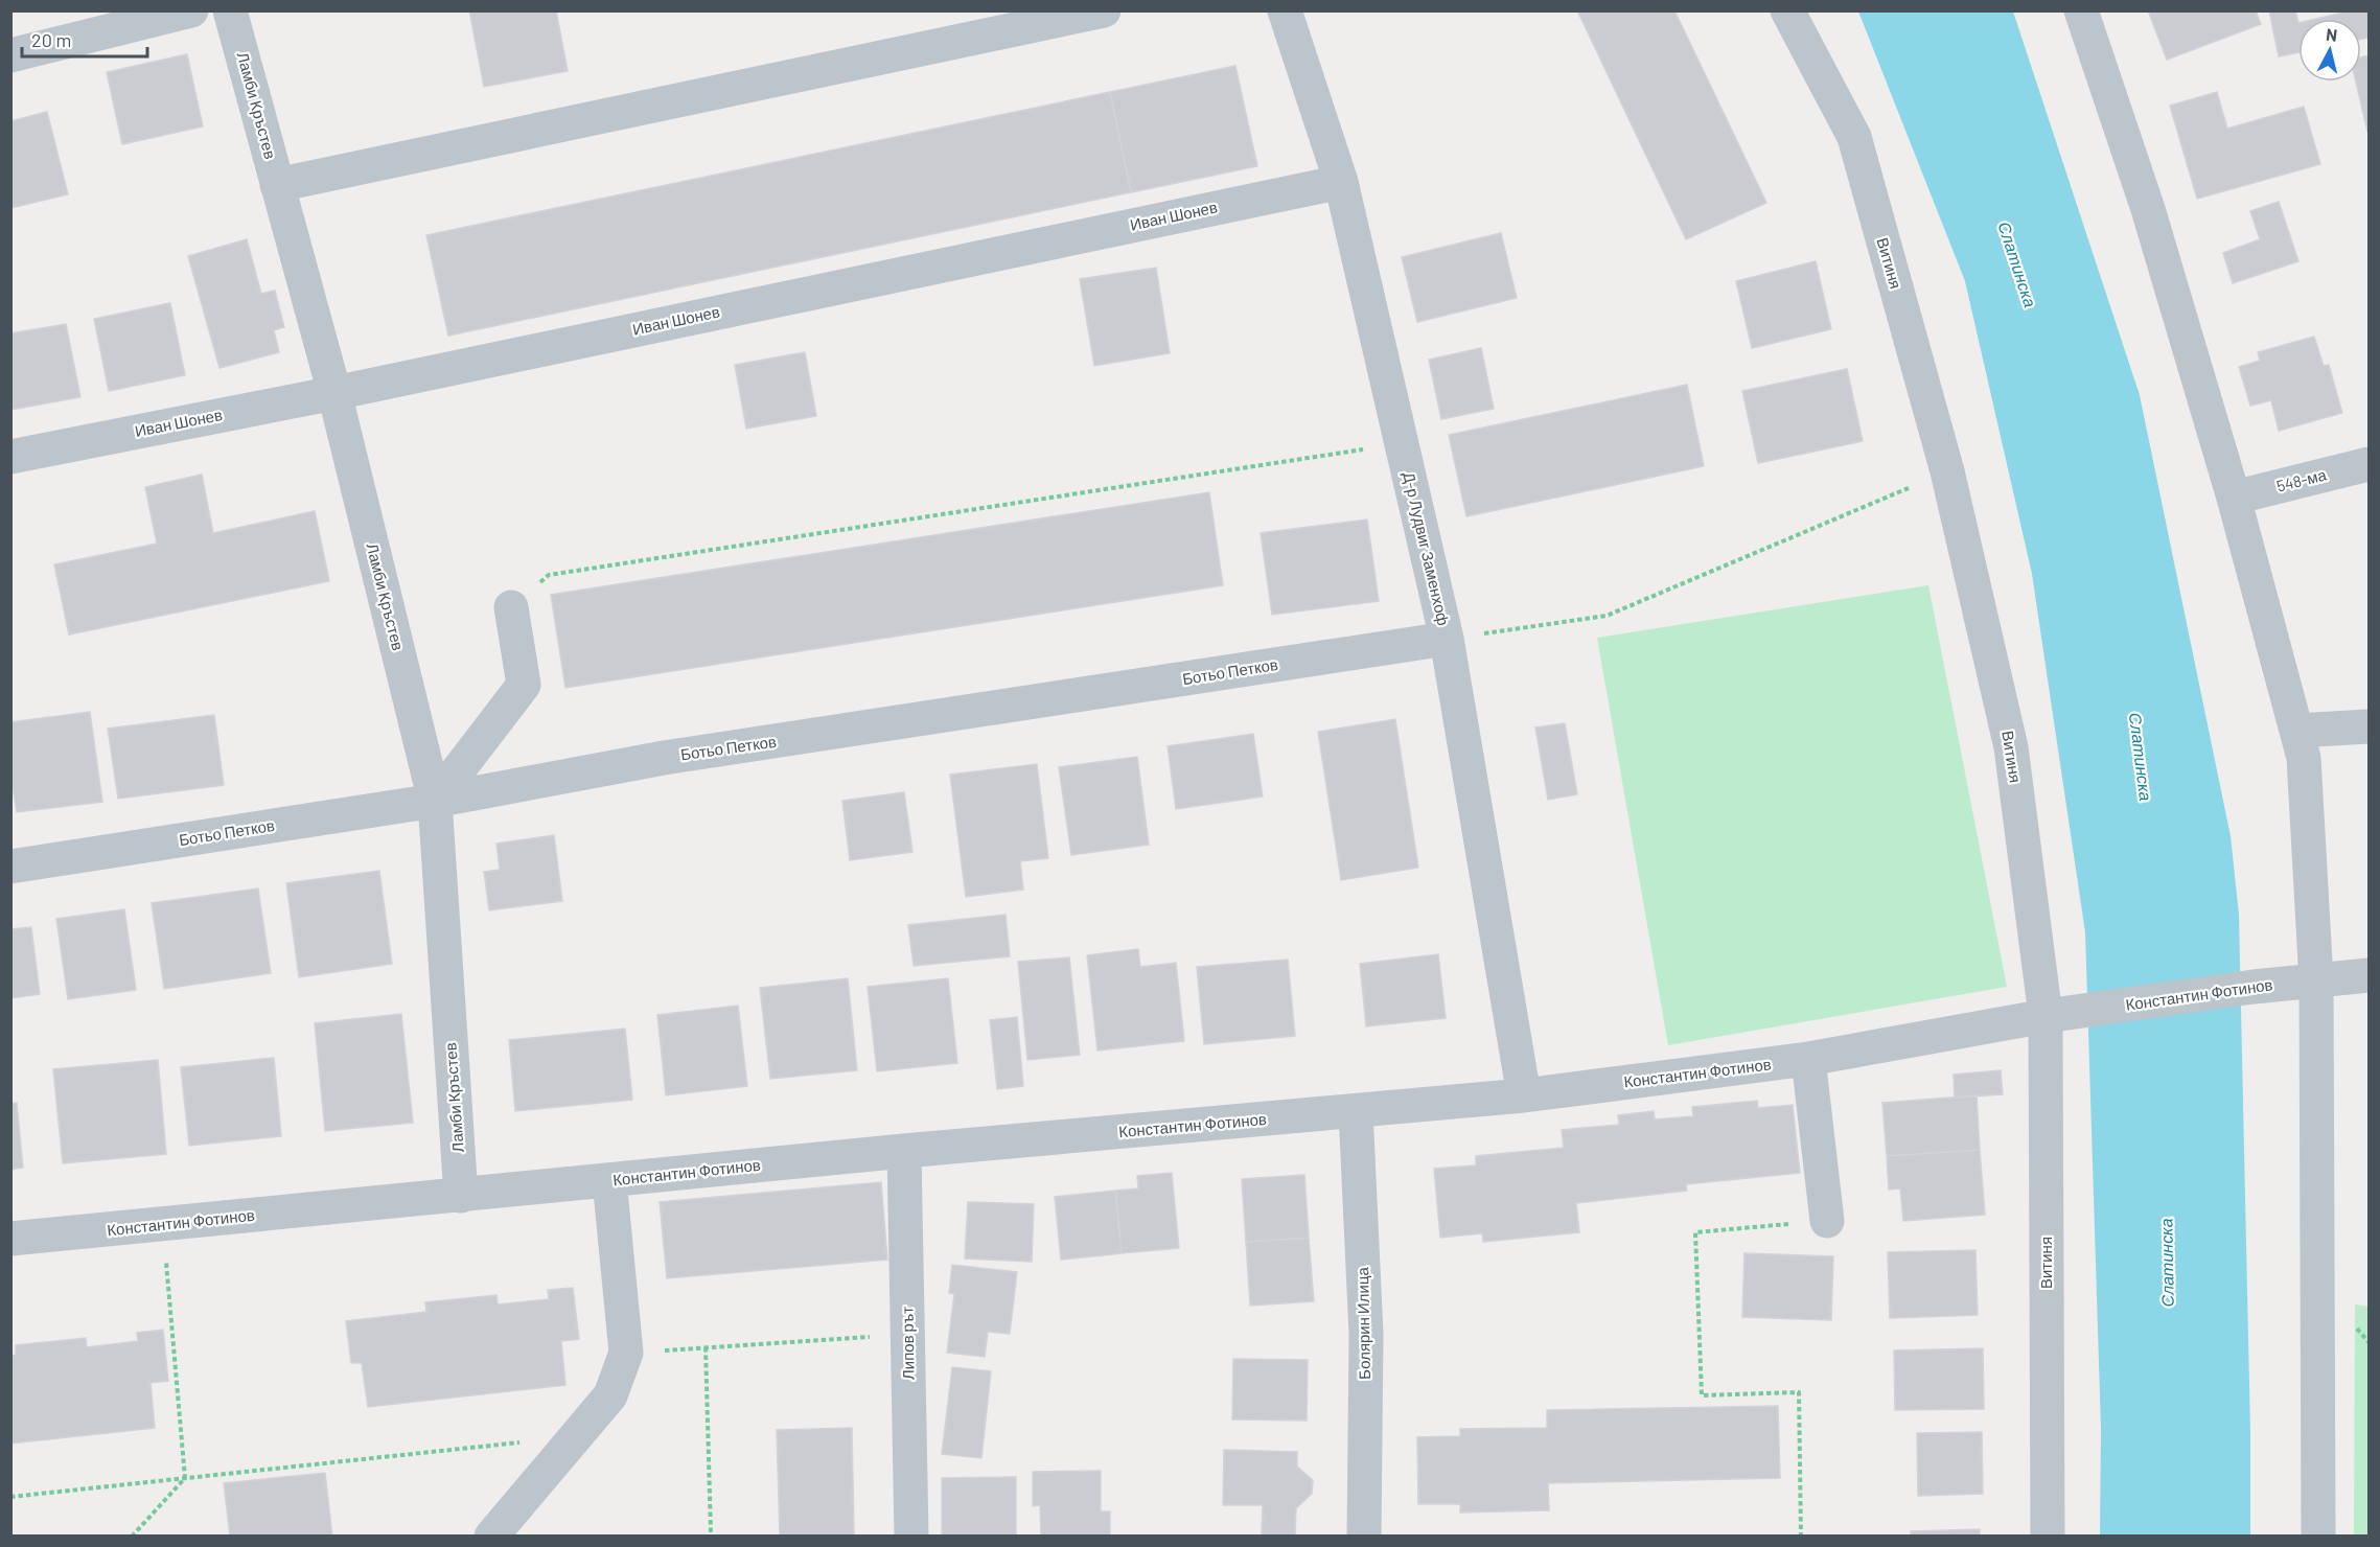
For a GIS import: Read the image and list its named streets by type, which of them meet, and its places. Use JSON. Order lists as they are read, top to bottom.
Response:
{
  "streets": {
    "street": [
      "Ламби Кръстев",
      "Иван Шонев",
      "Витиня",
      "548-ма",
      "Д-р Лудвиг Заменхоф",
      "Ботьо Петков",
      "Константин Фотинов",
      "Болярин Илица",
      "Липов рът"
    ]
  },
  "crossings": [
    ["Ламби Кръстев", "Иван Шонев"],
    ["Ламби Кръстев", "Ботьо Петков"],
    ["Ламби Кръстев", "Константин Фотинов"],
    ["Иван Шонев", "Д-р Лудвиг Заменхоф"],
    ["Витиня", "Константин Фотинов"],
    ["Д-р Лудвиг Заменхоф", "Ботьо Петков"],
    ["Д-р Лудвиг Заменхоф", "Константин Фотинов"],
    ["Константин Фотинов", "Болярин Илица"],
    ["Константин Фотинов", "Липов рът"]
  ],
  "water": ["Слатинска"],
  "scale_bar": "20 m",
  "north": "top"
}
